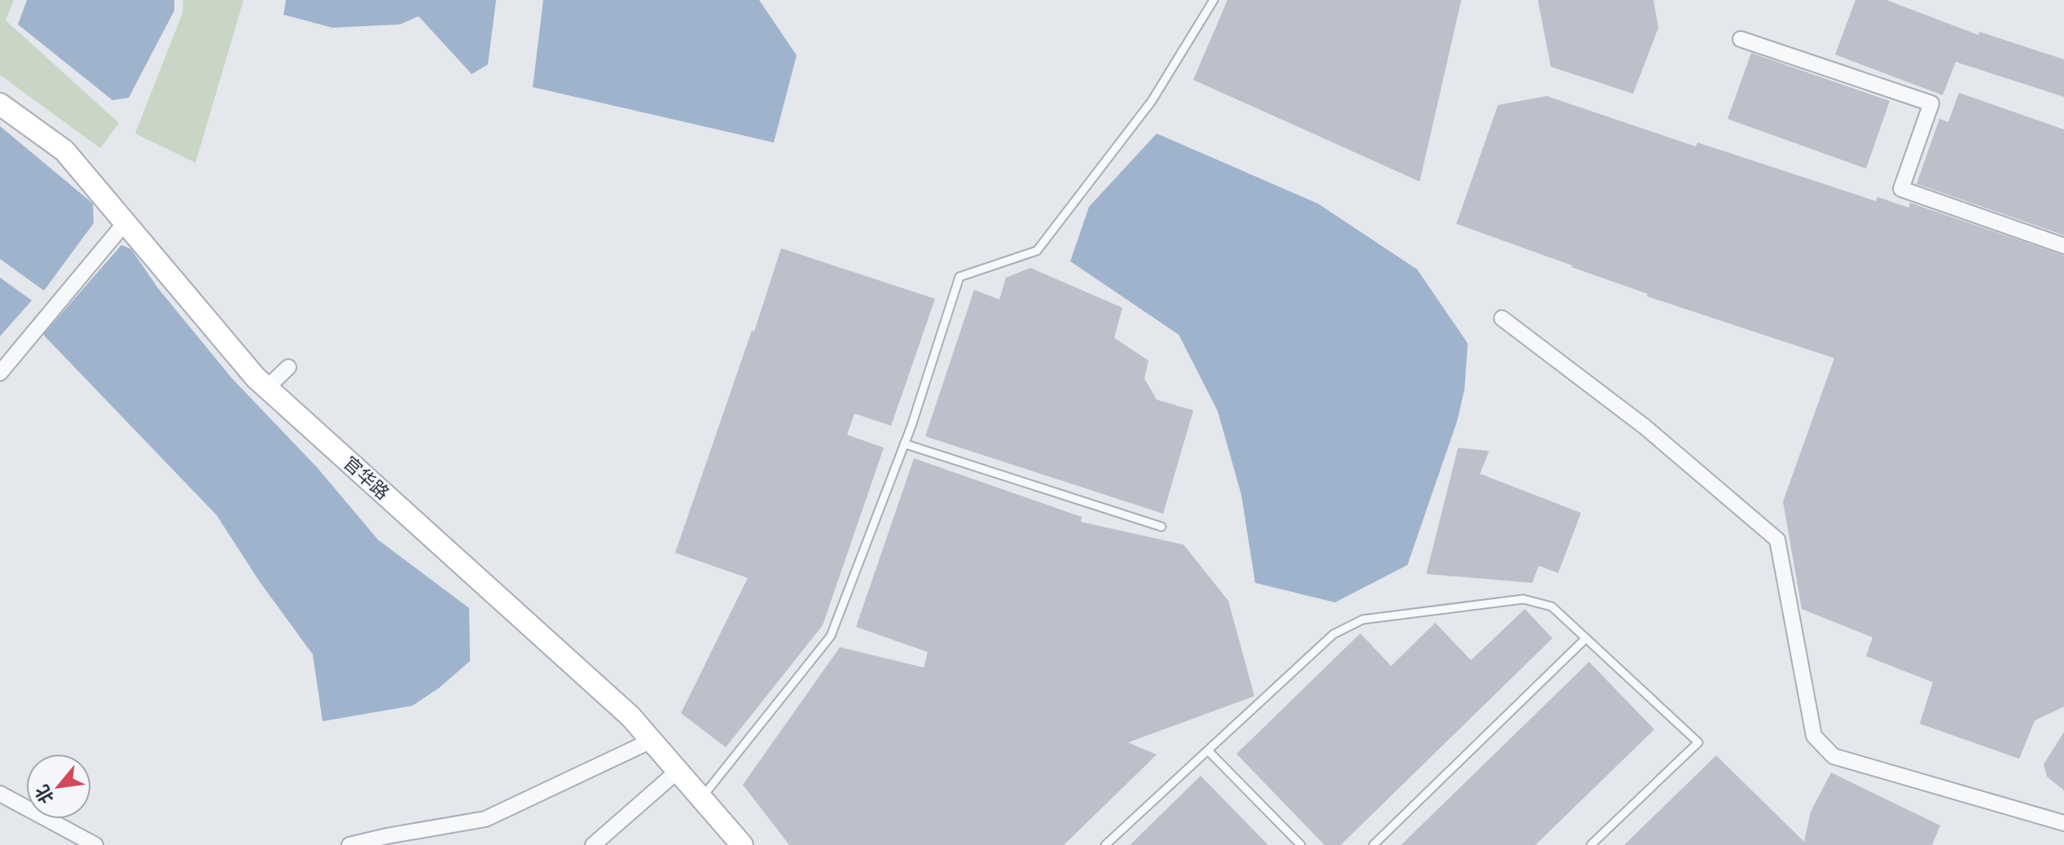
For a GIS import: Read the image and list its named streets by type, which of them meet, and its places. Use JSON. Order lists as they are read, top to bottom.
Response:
{
  "streets": {
    "main road": ["官华路"]
  },
  "north": "bottom left"
}
